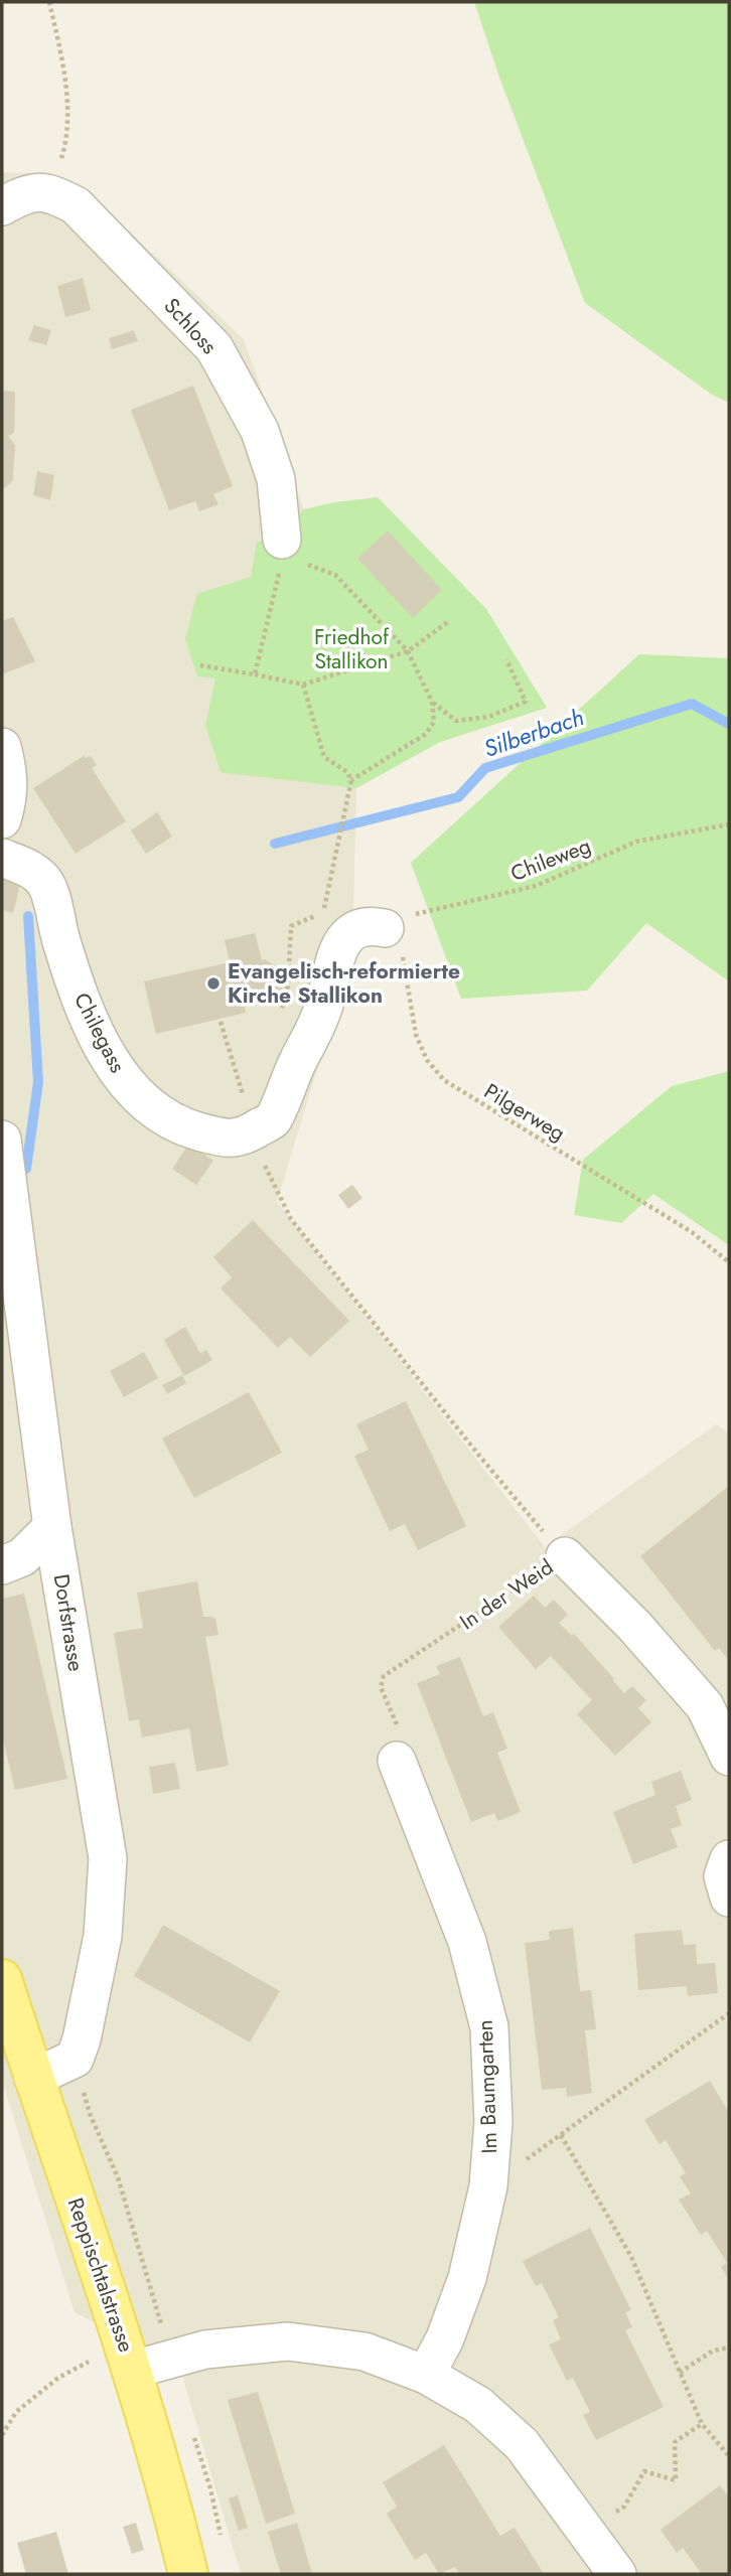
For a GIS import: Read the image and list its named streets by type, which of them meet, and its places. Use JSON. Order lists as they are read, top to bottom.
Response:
{
  "streets": {
    "main road": ["Reppischtalstrasse"],
    "street": [
      "Schloss",
      "Chilegass",
      "In der Weid",
      "Dorfstrasse",
      "Im Baumgarten"
    ],
    "path": ["Chileweg", "Pilgerweg"]
  },
  "crossings": [
    ["Chileweg", "Pilgerweg"],
    ["In der Weid", "Im Baumgarten"],
    ["Dorfstrasse", "Reppischtalstrasse"]
  ],
  "water": ["Silberbach"],
  "parks": ["Friedhof Stallikon"],
  "places": ["Evangelisch-reformierte Kirche Stallikon"]
}
